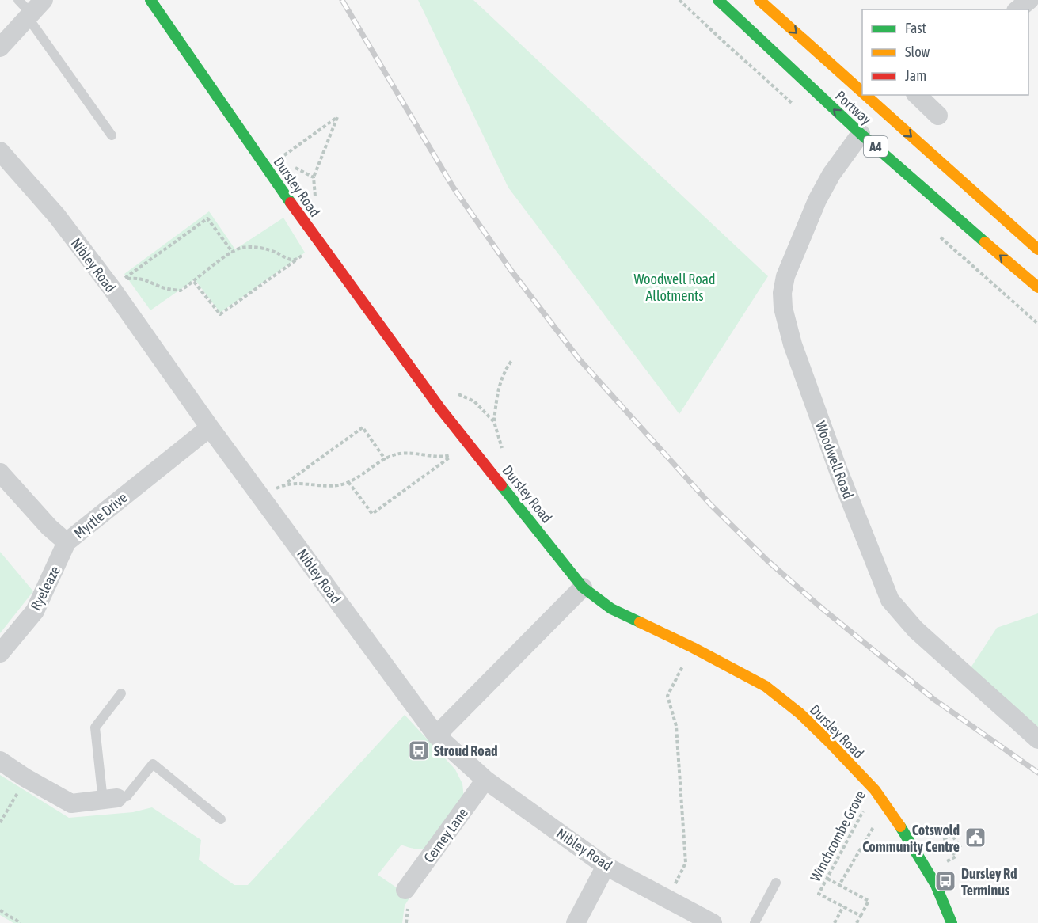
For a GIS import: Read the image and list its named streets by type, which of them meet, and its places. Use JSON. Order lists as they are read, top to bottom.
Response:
{
  "streets": {
    "main road": ["Portway", "A4", "Dursley Road"],
    "street": [
      "Nibley Road",
      "Woodwell Road",
      "Myrtle Drive",
      "Ryeleaze",
      "Cerney Lane"
    ],
    "path": ["Winchcombe Grove"]
  },
  "crossings": [
    ["Portway", "Woodwell Road"],
    ["Dursley Road", "Winchcombe Grove"],
    ["Nibley Road", "Myrtle Drive"],
    ["Nibley Road", "Cerney Lane"],
    ["Myrtle Drive", "Ryeleaze"]
  ],
  "parks": ["Woodwell Road Allotments"],
  "places": {
    "bus stop": ["Stroud Road", "Dursley Rd Terminus"],
    "public building": ["Cotswold Community Centre"]
  },
  "legend": ["Fast", "Slow", "Jam"]
}
